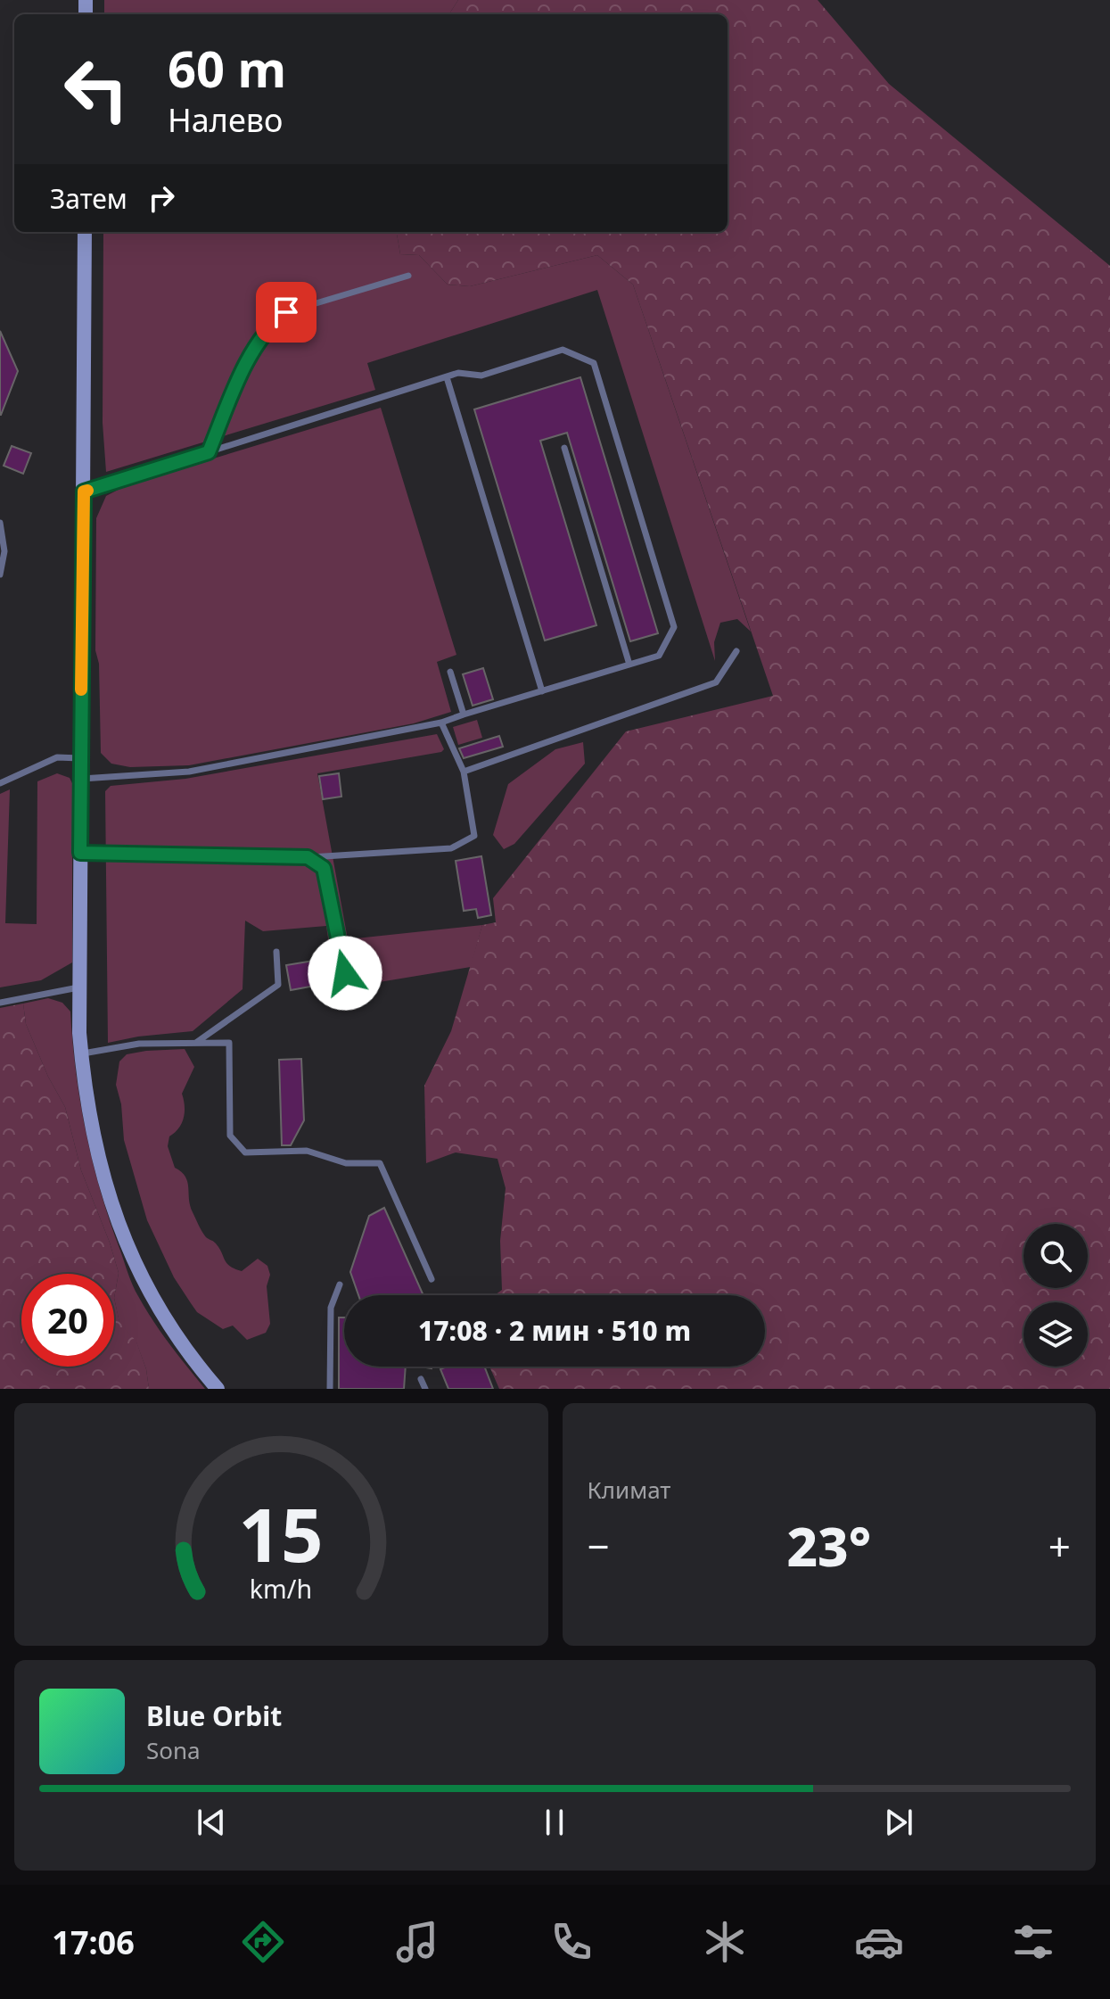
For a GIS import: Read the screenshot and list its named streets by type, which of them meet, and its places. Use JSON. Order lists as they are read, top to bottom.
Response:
{
  "page": {
    "turn": ["60 m", "Налево"],
    "then": "Затем",
    "limit": "20",
    "trip": "17:08 · 2 мин · 510 m",
    "tile": "Климат",
    "heat": ["−", "23°", "+"],
    "song": ["Blue Orbit", "Sona"],
    "tabs": "17:06",
    "gauge": ["15", "km/h"]
  }
}
